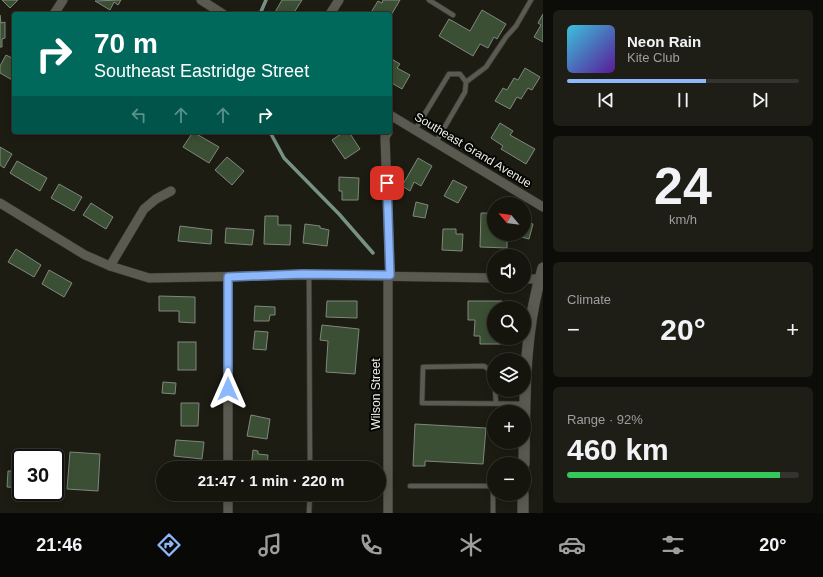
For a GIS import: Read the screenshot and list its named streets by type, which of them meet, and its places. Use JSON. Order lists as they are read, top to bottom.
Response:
{
  "streets": {
    "street": ["Southeast Grand Avenue", "Wilson Street"]
  },
  "north": "top left",
  "page": {
    "turn": ["70 m", "Southeast Eastridge Street"],
    "song": ["Neon Rain", "Kite Club"],
    "tile": [
      ["24", "km/h"],
      "Climate",
      ["Range · 92%", "460 km"]
    ],
    "map_buttons": ["+", "−"],
    "heat": ["−", "20°", "+"],
    "limit": "30",
    "trip": "21:47 · 1 min · 220 m",
    "tabs": ["21:46", "20°"]
  }
}
